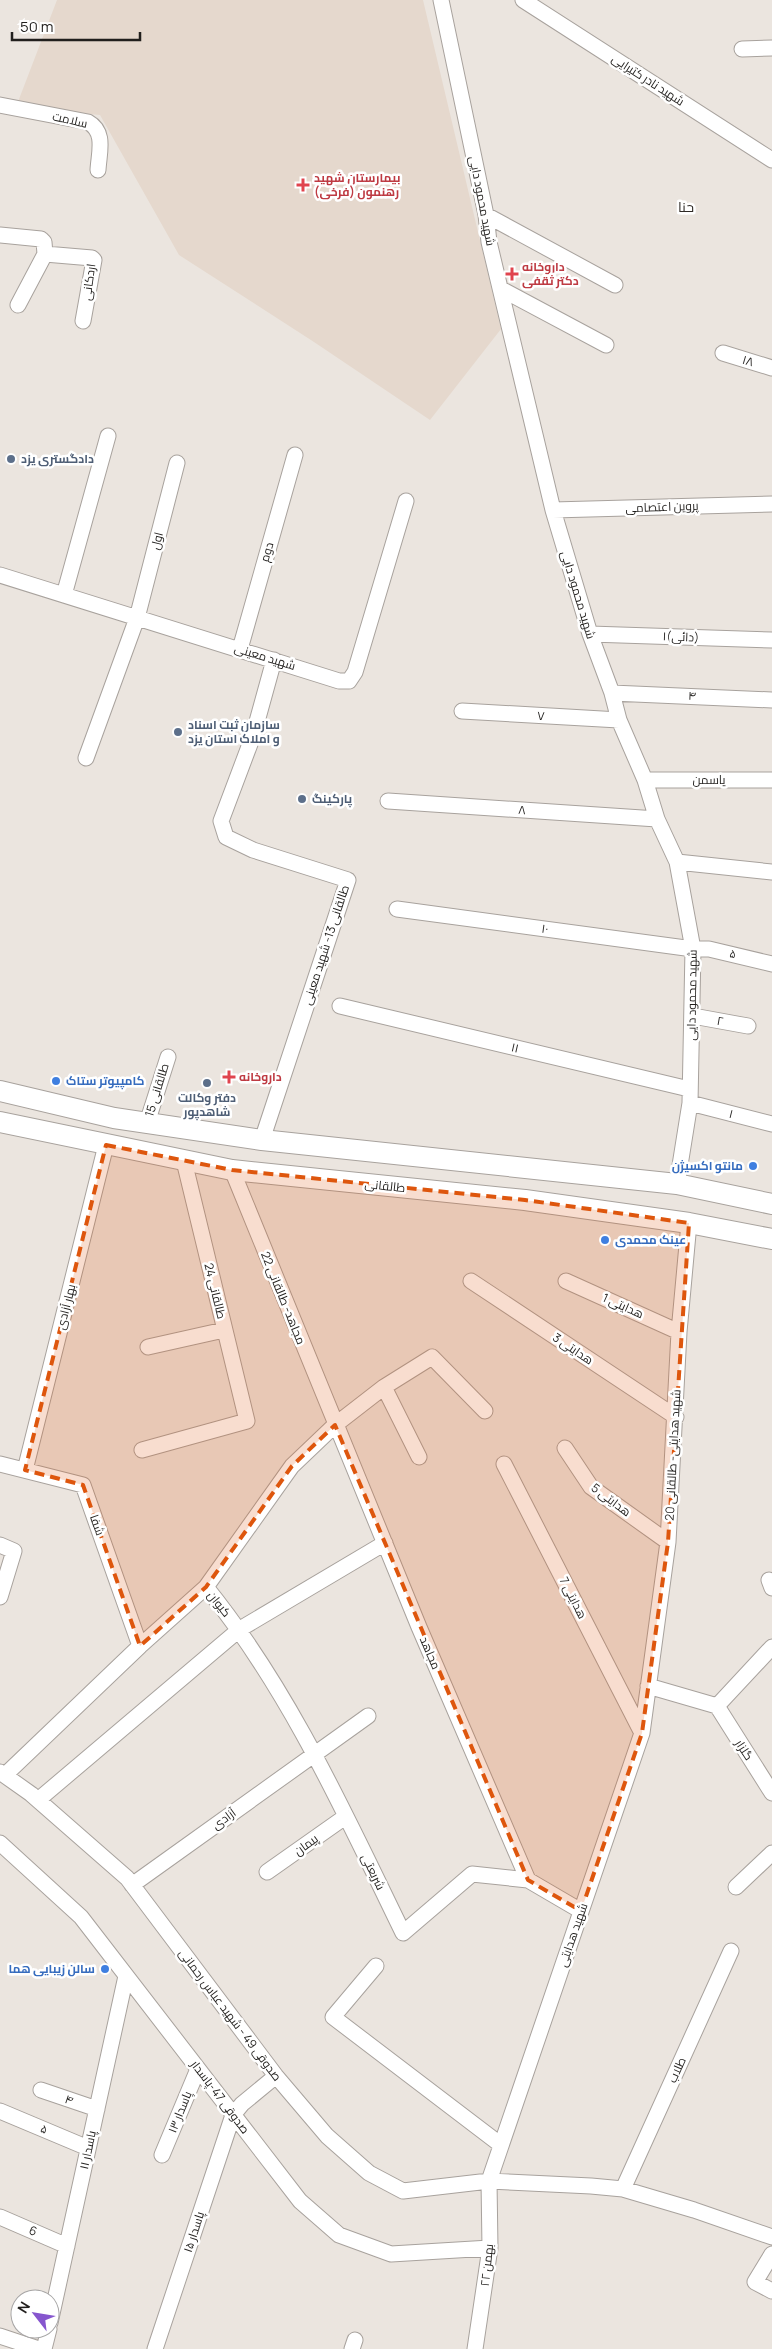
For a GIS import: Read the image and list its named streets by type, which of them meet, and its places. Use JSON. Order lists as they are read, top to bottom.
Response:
{
  "streets": {
    "main road": ["طالقانی"],
    "street": [
      "شهید نادر کتیرایی",
      "سلامت",
      "شهید محمود دایی",
      "اردکانی",
      "۱۸",
      "پروین اعتصامی",
      "اول",
      "دوم",
      "۱(دائی)",
      "شهید معینی",
      "۴",
      "۷",
      "یاسمن",
      "۸",
      "۱۰",
      "طالقانی 13- شهید معینی",
      "۵",
      "۲",
      "۱۱",
      "طالقانی 15",
      "۱",
      "طالقانی 24",
      "مجاهد- طالقانی 22",
      "هدایتی 1",
      "بهار آزادی",
      "هدایتی 3",
      "شهید هدایتی- طالقانی 20",
      "هدایتی 5",
      "شفا",
      "هدایتی 7",
      "کیوان",
      "مجاهد",
      "گلزار",
      "آزادی",
      "پیمان",
      "شریعتی",
      "شهید هدایتی",
      "صدوقی 49 - شهید عباس رحمانی",
      "طلاب",
      "صدوقی 47-پاسدار",
      "پاسدار ۱۳",
      "پاسدار ۱۱",
      "6",
      "پاسدار ۱۵",
      "۲۲ بهمن"
    ]
  },
  "crossings": [
    ["شهید محمود دایی", "پروین اعتصامی"],
    ["شهید محمود دایی", "۱(دائی)"],
    ["شهید محمود دایی", "۴"],
    ["شهید محمود دایی", "۷"],
    ["شهید محمود دایی", "یاسمن"],
    ["شهید محمود دایی", "۸"],
    ["شهید محمود دایی", "۱۰"],
    ["شهید محمود دایی", "۵"],
    ["شهید محمود دایی", "۲"],
    ["شهید محمود دایی", "۱۱"],
    ["شهید محمود دایی", "۱"],
    ["اول", "شهید معینی"],
    ["دوم", "شهید معینی"],
    ["شهید معینی", "طالقانی 13- شهید معینی"],
    ["۴", "پاسدار ۱۱"],
    ["۱۰", "۵"],
    ["۵", "پاسدار ۱۱"],
    ["۱۱", "۱"],
    ["طالقانی", "طالقانی 24"],
    ["طالقانی", "مجاهد- طالقانی 22"],
    ["طالقانی", "بهار آزادی"],
    ["طالقانی", "شهید هدایتی- طالقانی 20"],
    ["مجاهد- طالقانی 22", "مجاهد"],
    ["هدایتی 1", "شهید هدایتی- طالقانی 20"],
    ["بهار آزادی", "شفا"],
    ["هدایتی 3", "شهید هدایتی- طالقانی 20"],
    ["شهید هدایتی- طالقانی 20", "هدایتی 5"],
    ["شهید هدایتی- طالقانی 20", "شهید هدایتی"],
    ["شفا", "کیوان"],
    ["هدایتی 7", "شهید هدایتی"],
    ["کیوان", "شریعتی"],
    ["کیوان", "صدوقی 49 - شهید عباس رحمانی"],
    ["مجاهد", "شریعتی"],
    ["آزادی", "شریعتی"],
    ["آزادی", "صدوقی 49 - شهید عباس رحمانی"],
    ["پیمان", "شریعتی"],
    ["شریعتی", "شهید هدایتی"],
    ["شهید هدایتی", "صدوقی 49 - شهید عباس رحمانی"],
    ["شهید هدایتی", "۲۲ بهمن"],
    ["صدوقی 49 - شهید عباس رحمانی", "طلاب"],
    ["صدوقی 49 - شهید عباس رحمانی", "۲۲ بهمن"],
    ["صدوقی 47-پاسدار", "پاسدار ۱۳"],
    ["صدوقی 47-پاسدار", "پاسدار ۱۱"],
    ["صدوقی 47-پاسدار", "پاسدار ۱۵"],
    ["صدوقی 47-پاسدار", "۲۲ بهمن"],
    ["پاسدار ۱۱", "6"]
  ],
  "districts": ["حنا"],
  "places": {
    "health": ["بیمارستان شهید رهنمون (فرخی)", "داروخانه دکتر ثقفی", "داروخانه"],
    "other": [
      "دادگستری یزد",
      "سازمان ثبت اسناد و املاک استان یزد",
      "پارکینگ",
      "کامپیوتر ستاک",
      "دفتر وکالت شاهدپور",
      "مانتو اكسيژن",
      "عینک محمدی",
      "سالن زیبایی هما"
    ]
  },
  "scale_bar": "50 m",
  "north": "top left"
}
